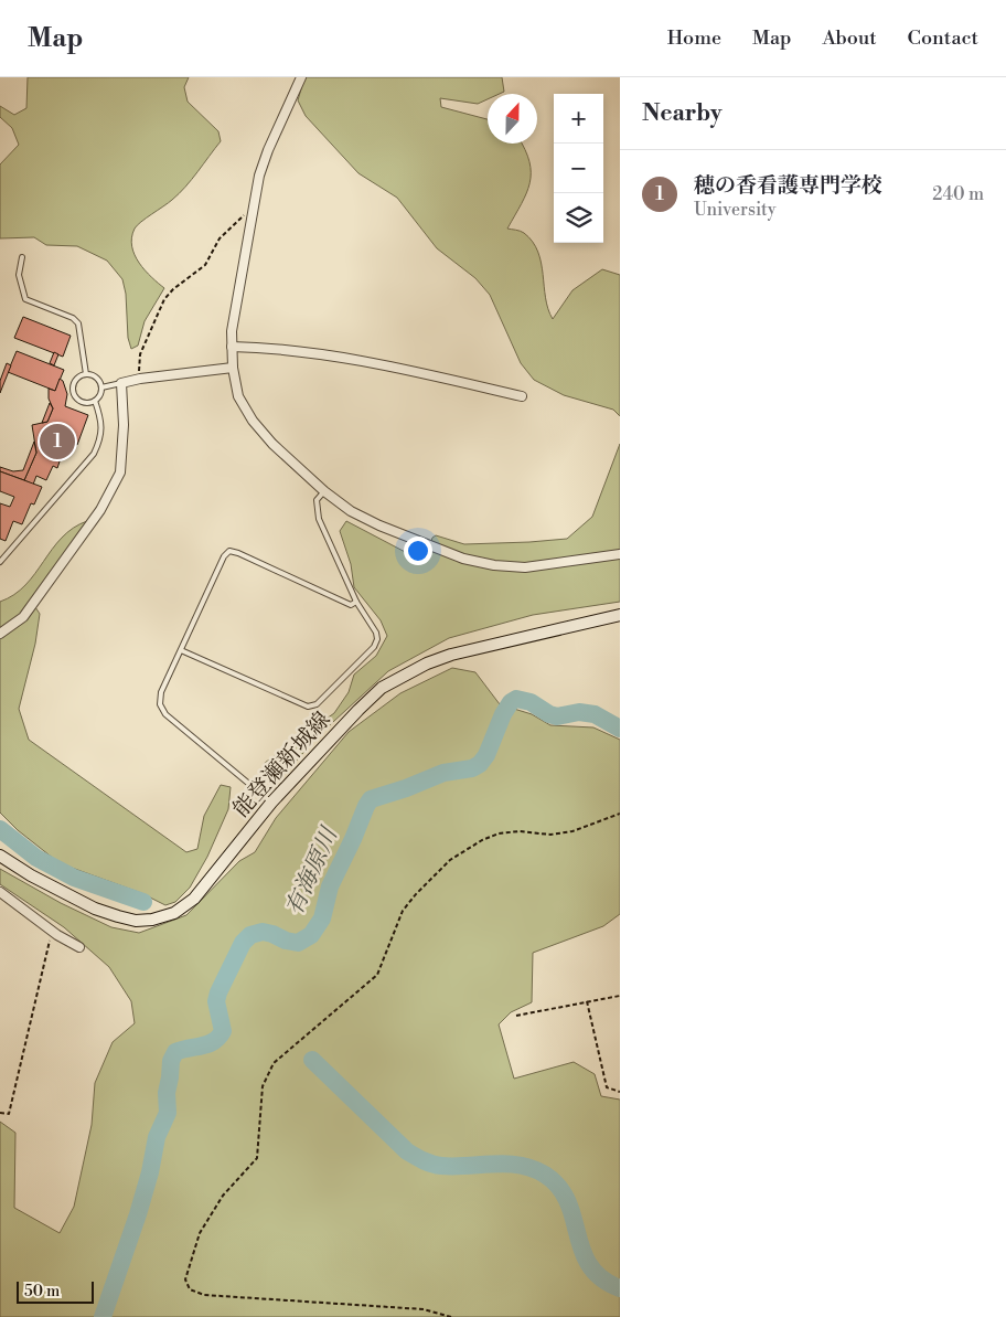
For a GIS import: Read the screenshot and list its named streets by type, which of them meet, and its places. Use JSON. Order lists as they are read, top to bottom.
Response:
{
  "streets": {
    "main road": ["能登瀬新城線"]
  },
  "water": ["有海原川"],
  "scale_bar": "50 m",
  "north": "top",
  "page": {
    "header": "Map",
    "nav": [
      "Home",
      "Map",
      "About",
      "Contact"
    ],
    "heading": "Nearby",
    "map_buttons": ["+", "−"],
    "list": [
      {
        "mark": "1",
        "name": "穂の香看護専門学校",
        "note": "University",
        "value": "240 m"
      }
    ],
    "pins": "1",
    "scale": "50 m"
  }
}
